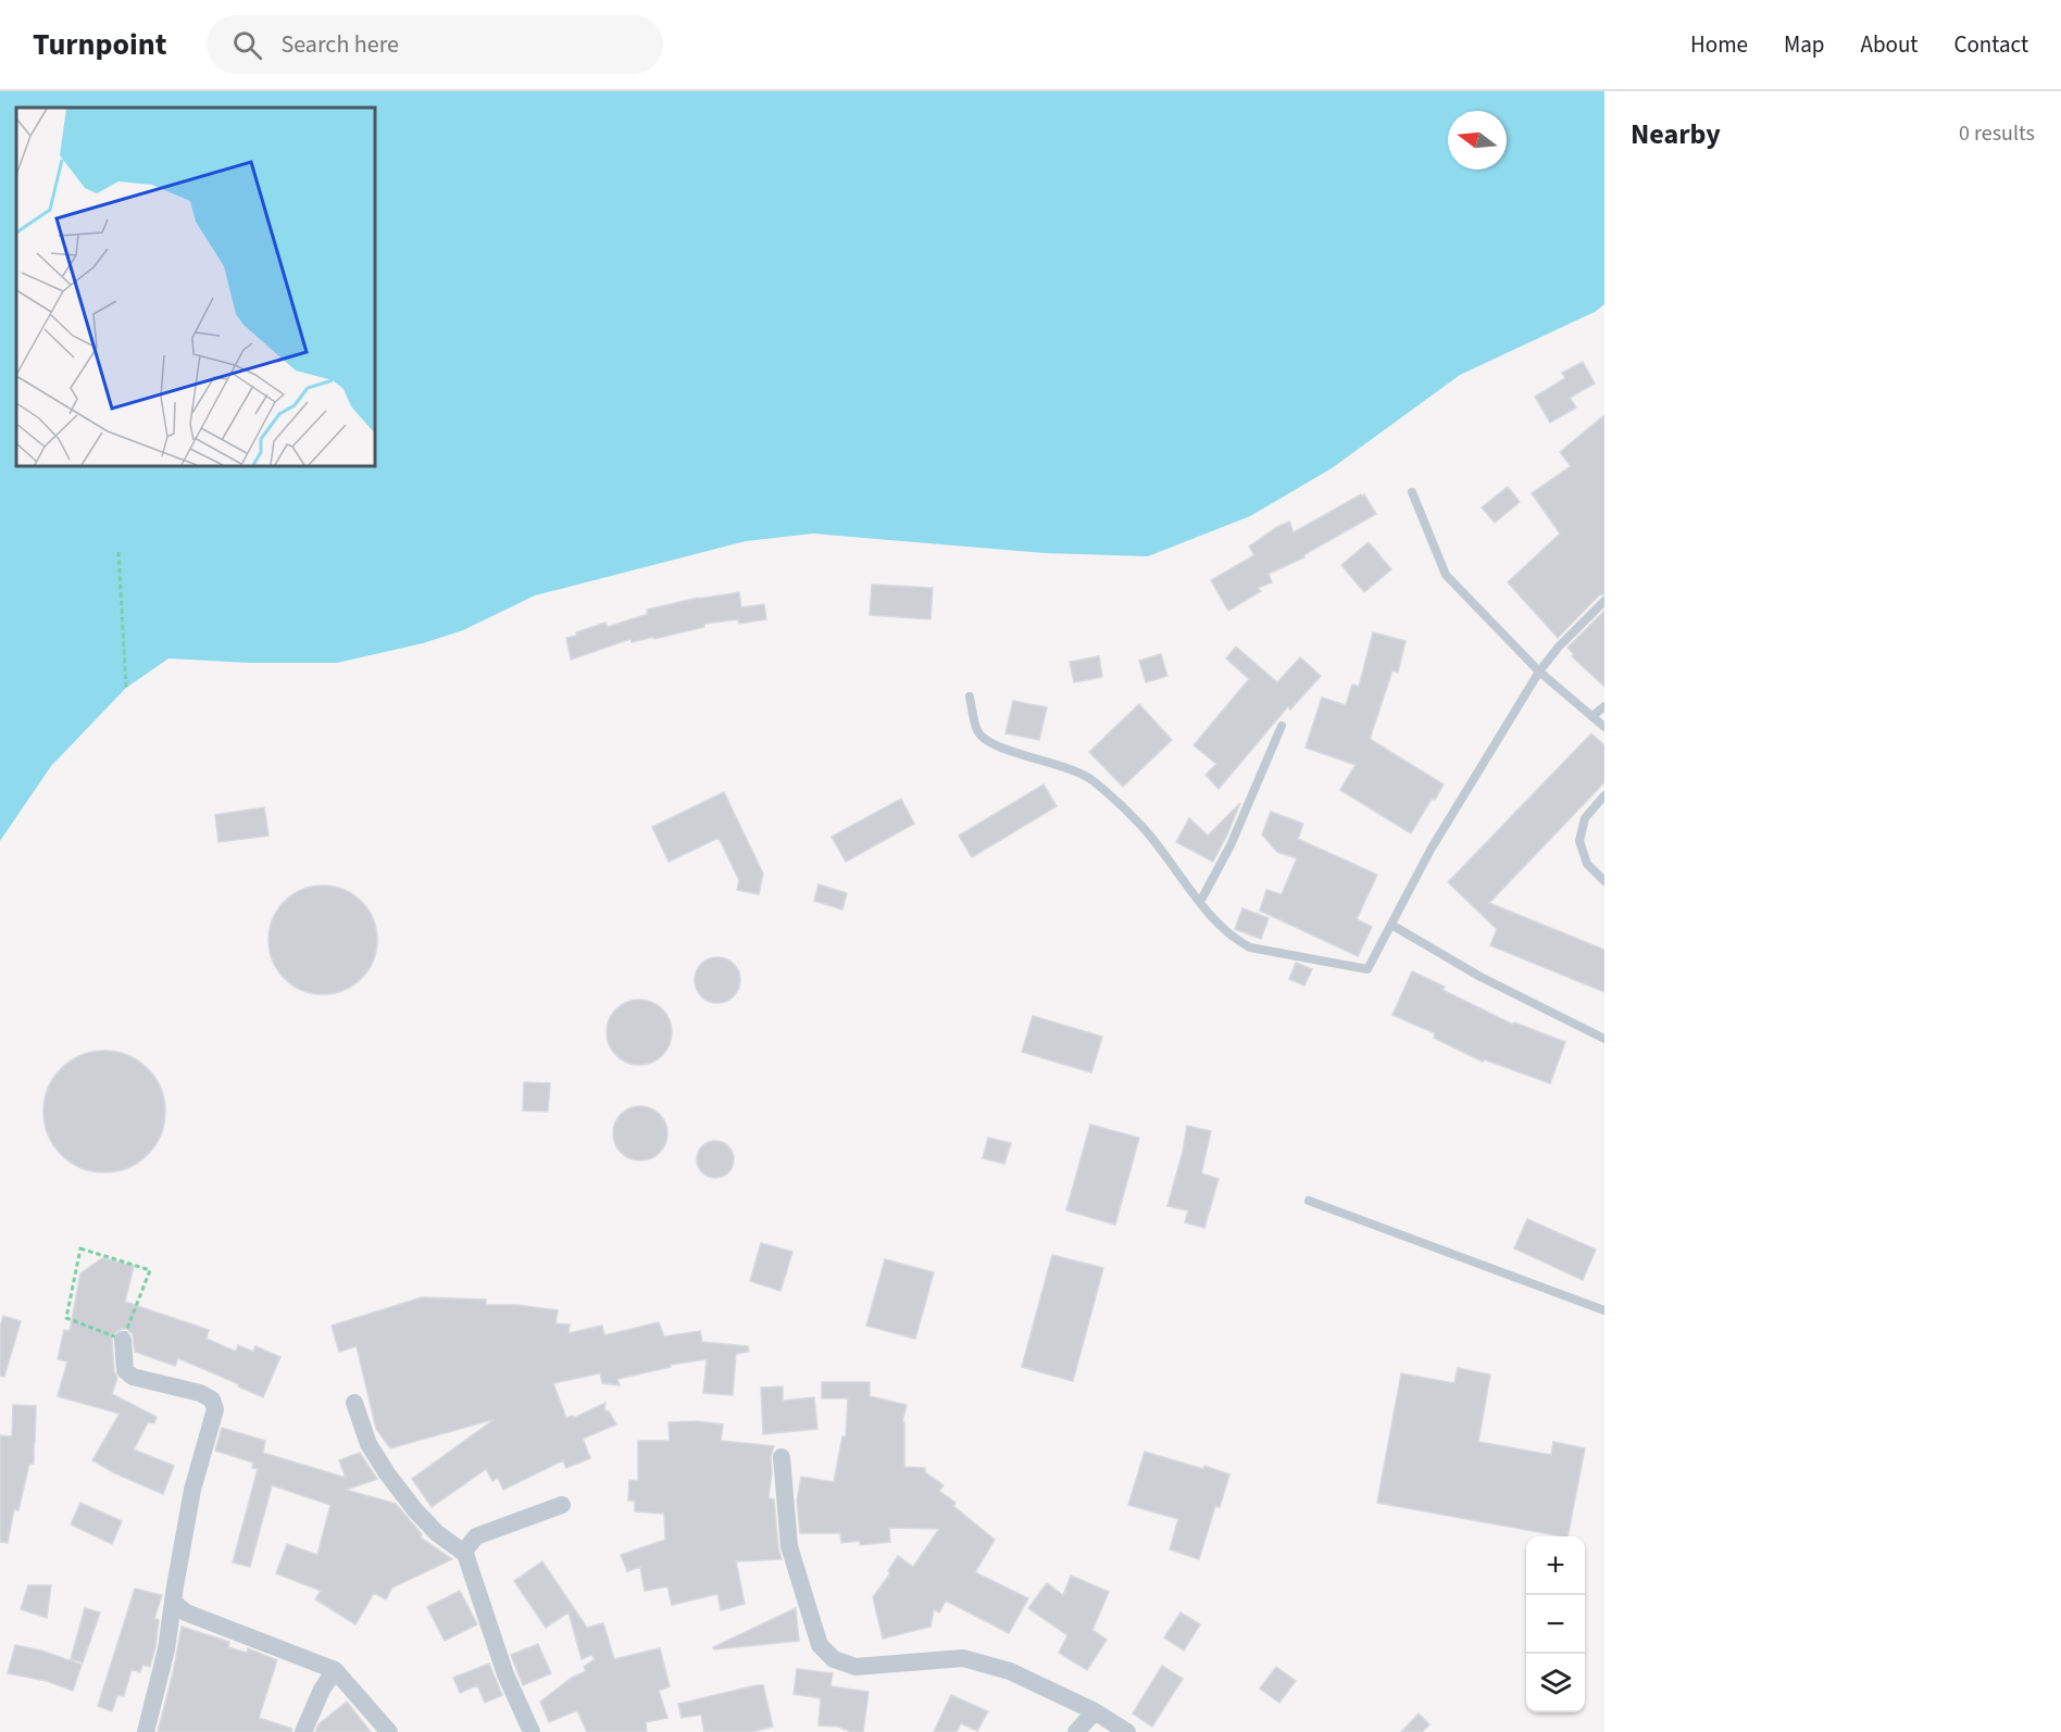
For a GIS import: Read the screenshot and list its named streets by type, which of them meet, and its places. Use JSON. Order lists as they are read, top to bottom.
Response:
{
  "north": "left",
  "page": {
    "header": "Turnpoint",
    "search": "Search here",
    "nav": [
      "Home",
      "Map",
      "About",
      "Contact"
    ],
    "heading": ["Nearby", "0 results"],
    "map_buttons": ["+", "−"]
  }
}
